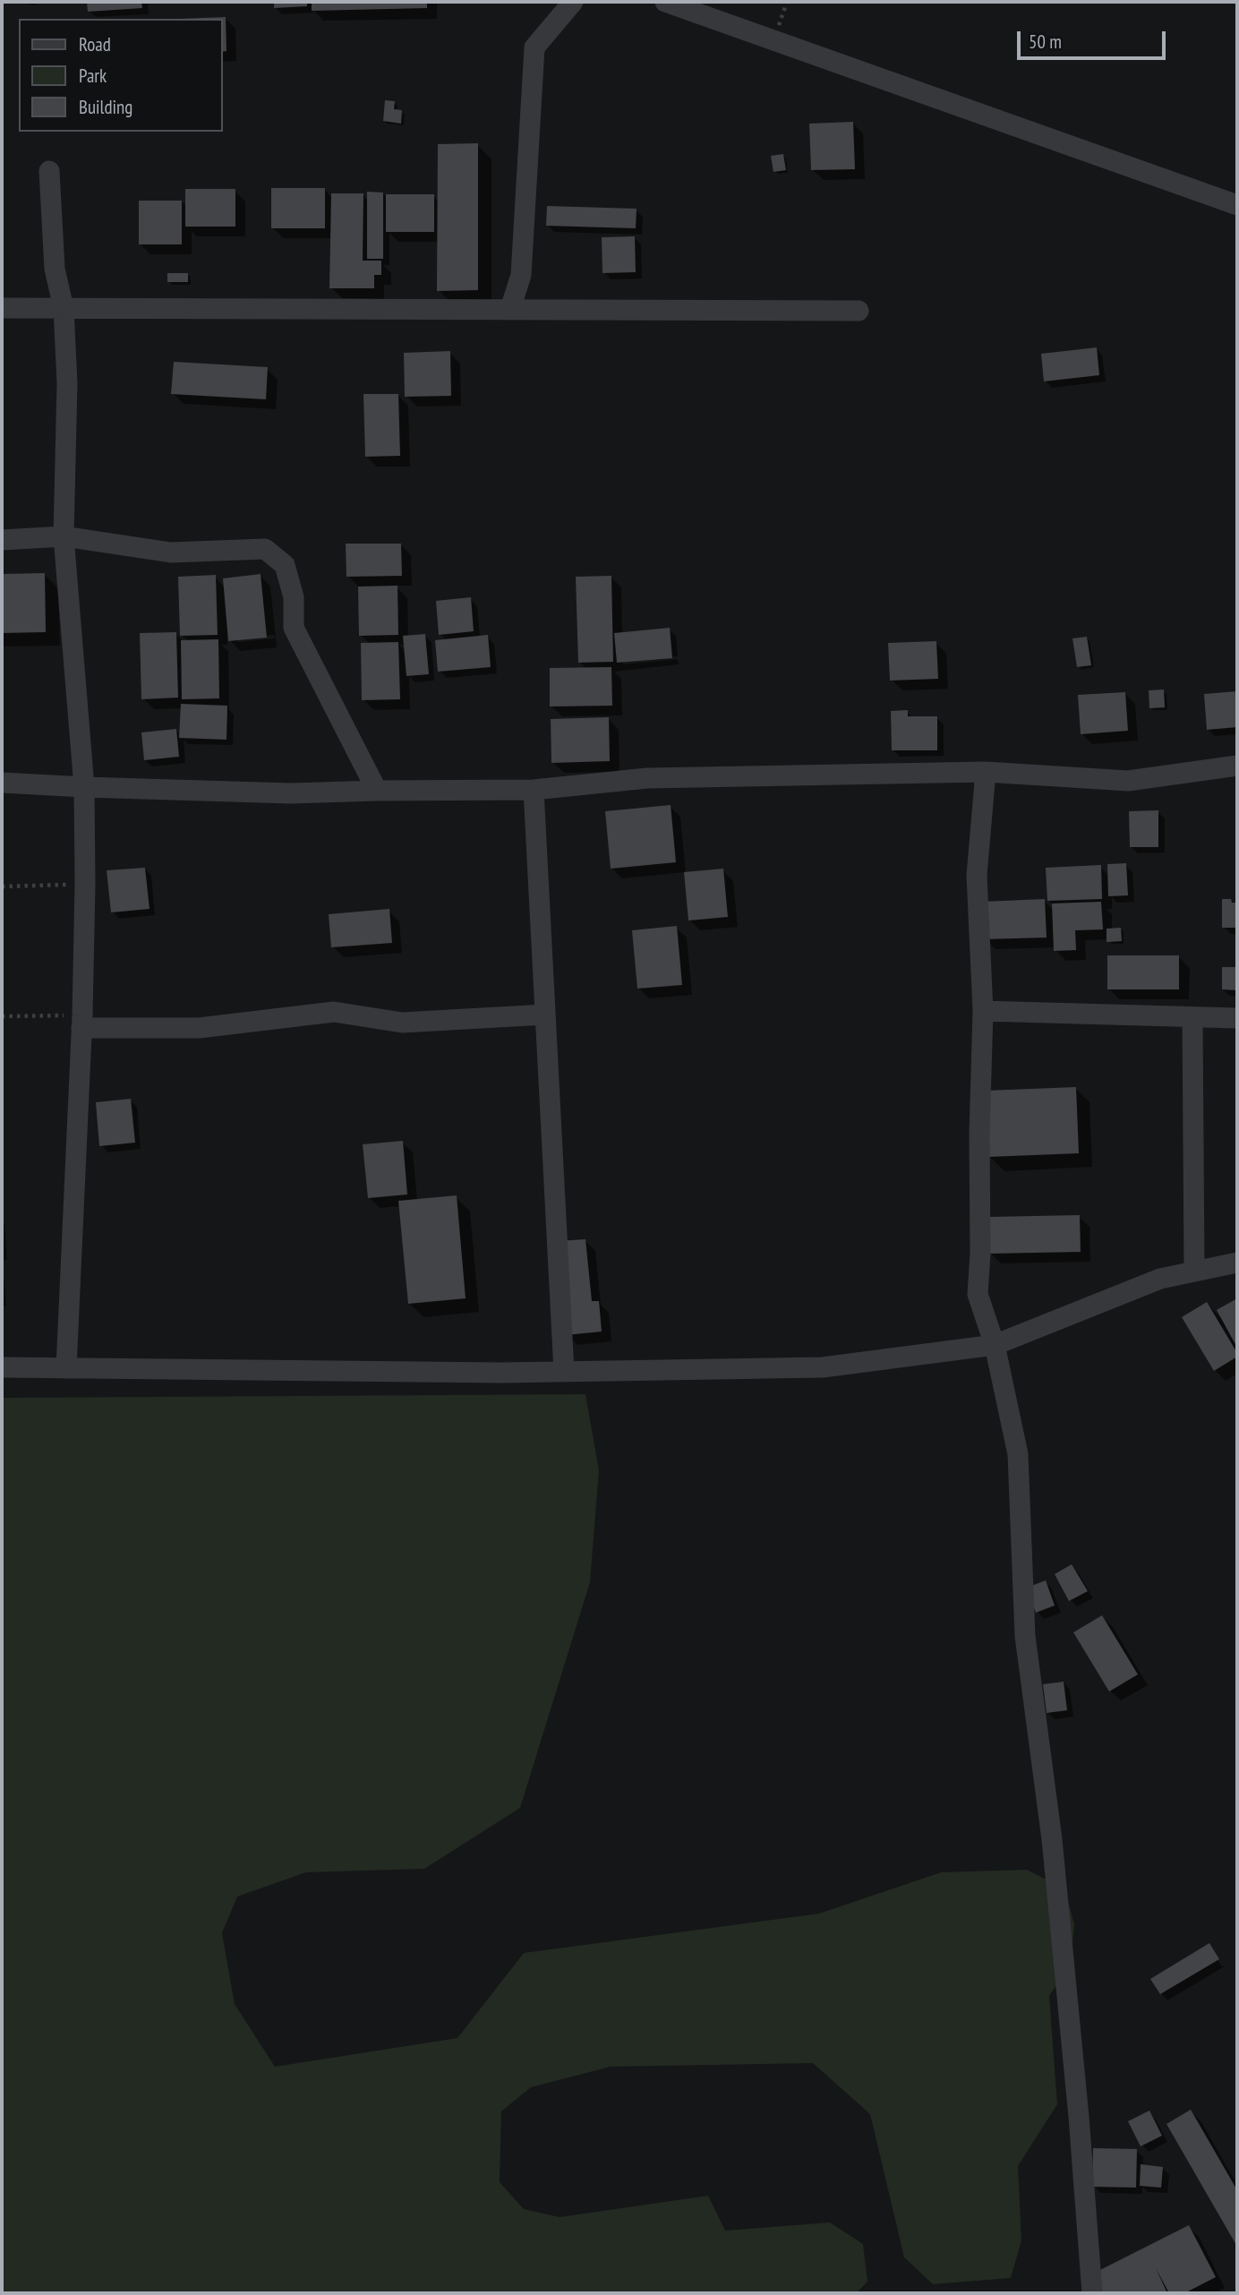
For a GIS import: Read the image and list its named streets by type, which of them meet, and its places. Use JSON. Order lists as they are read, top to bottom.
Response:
{
  "legend": ["Road", "Park", "Building"],
  "scale_bar": "50 m"
}
